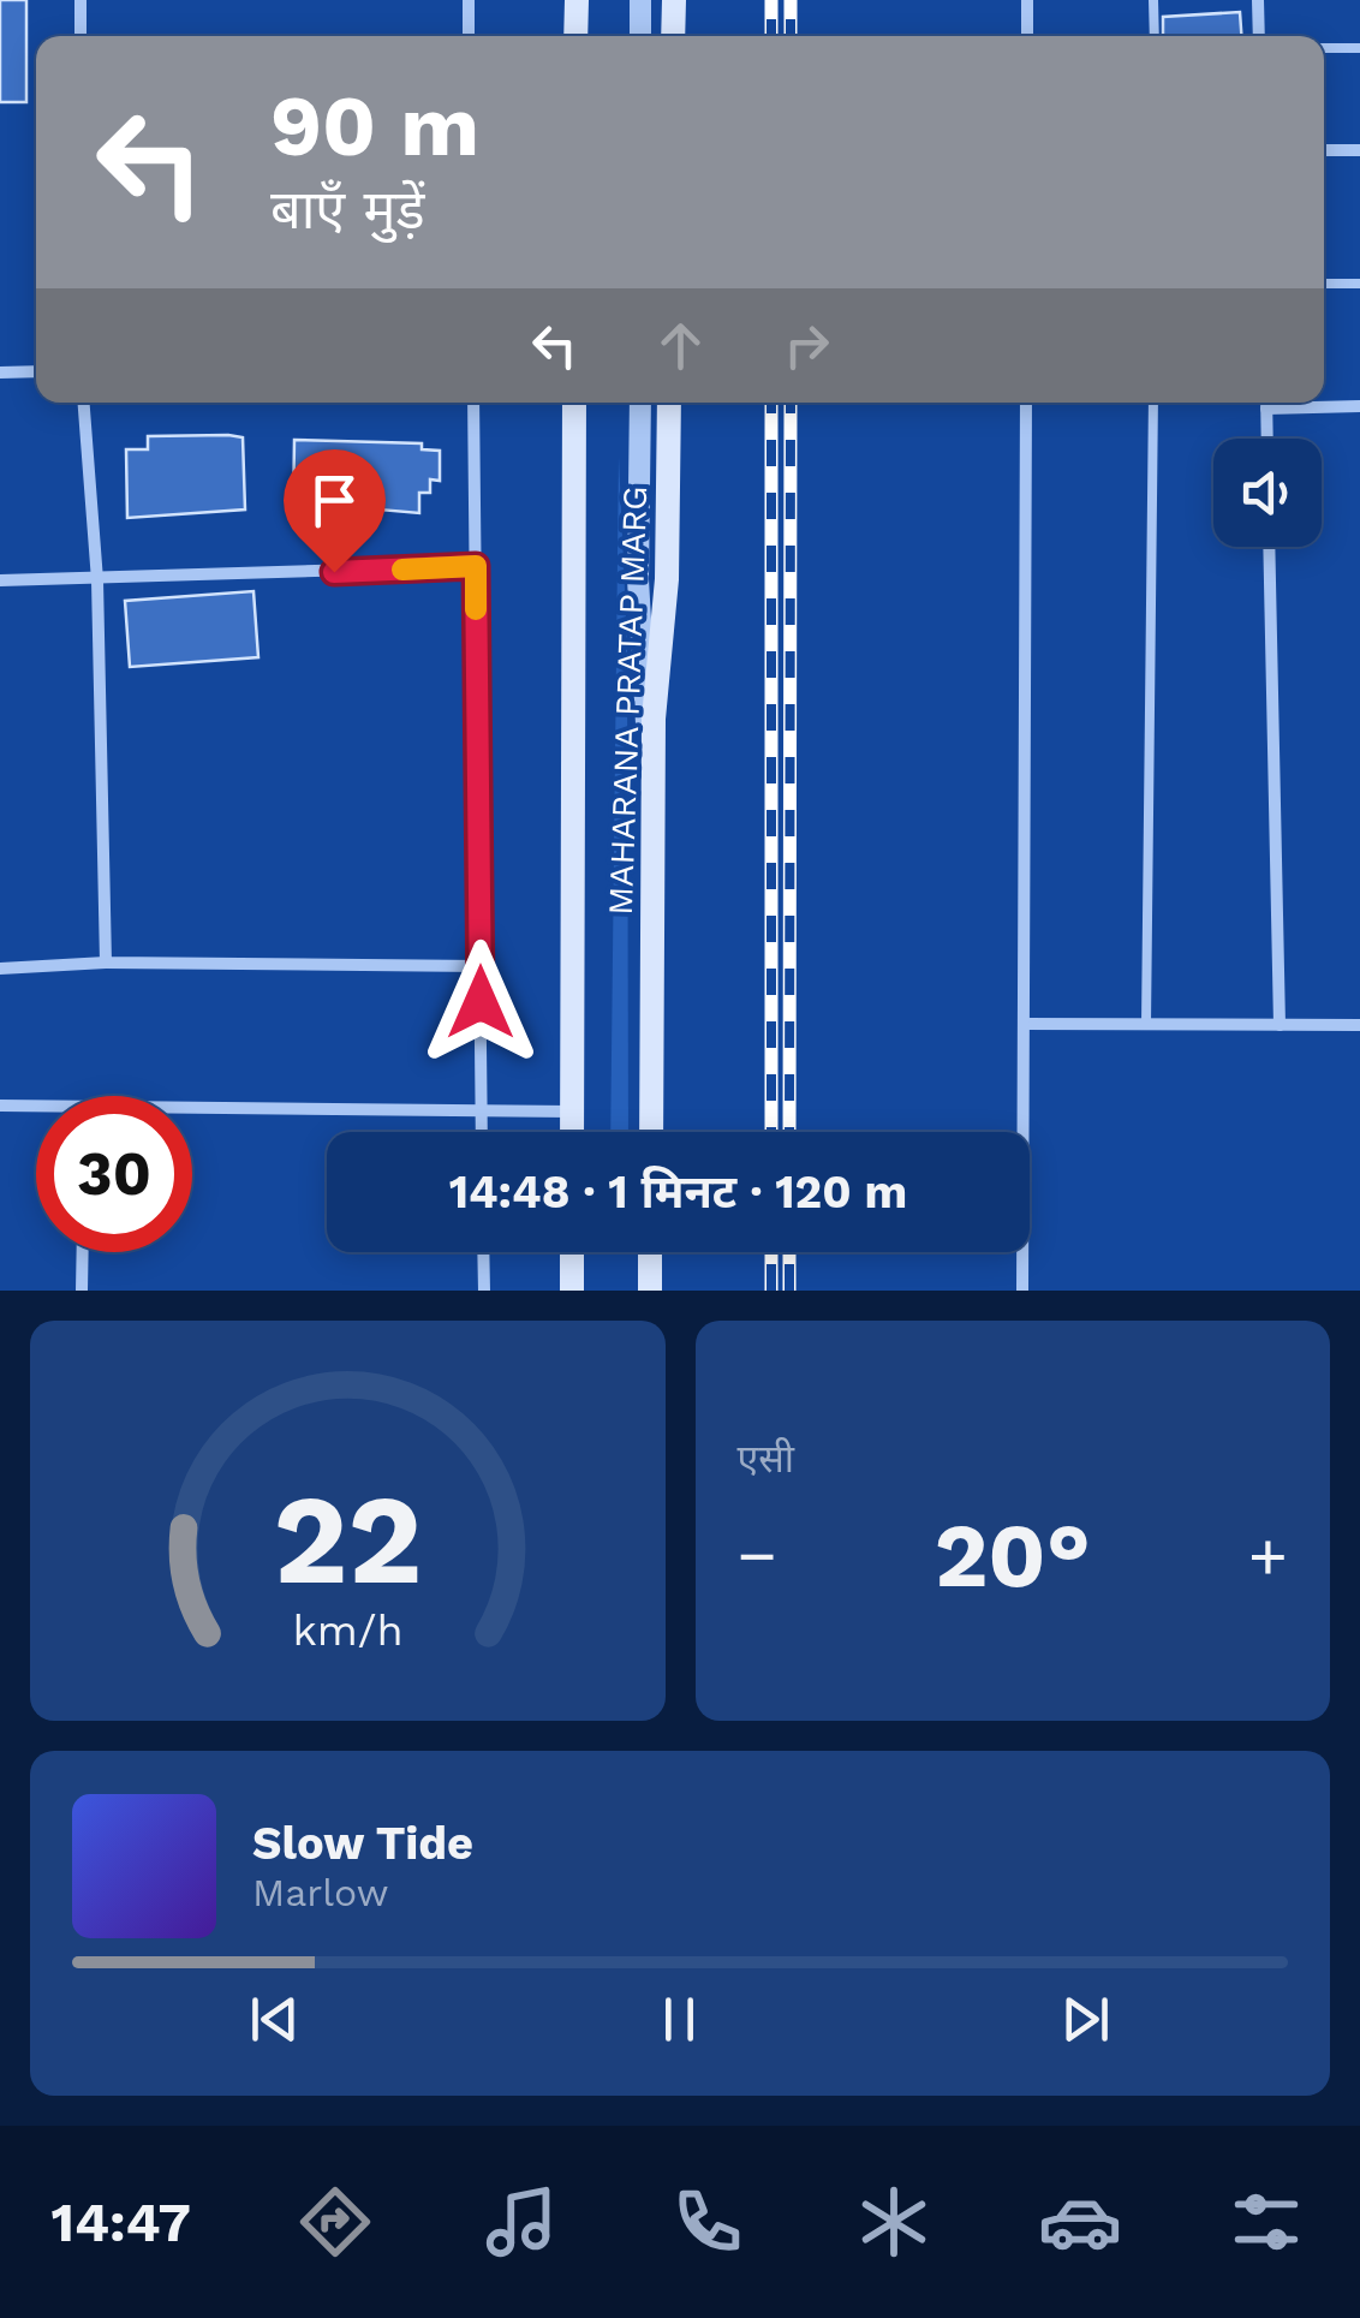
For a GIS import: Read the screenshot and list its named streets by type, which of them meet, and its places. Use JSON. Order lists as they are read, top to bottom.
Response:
{
  "streets": {
    "main road": ["MAHARANA PRATAP MARG"]
  },
  "page": {
    "turn": ["90 m", "बाएँ मुड़ें"],
    "limit": "30",
    "trip": "14:48 · 1 मिनट · 120 m",
    "tile": "एसी",
    "heat": ["−", "20°", "+"],
    "song": ["Slow Tide", "Marlow"],
    "tabs": "14:47",
    "gauge": ["22", "km/h"]
  }
}
